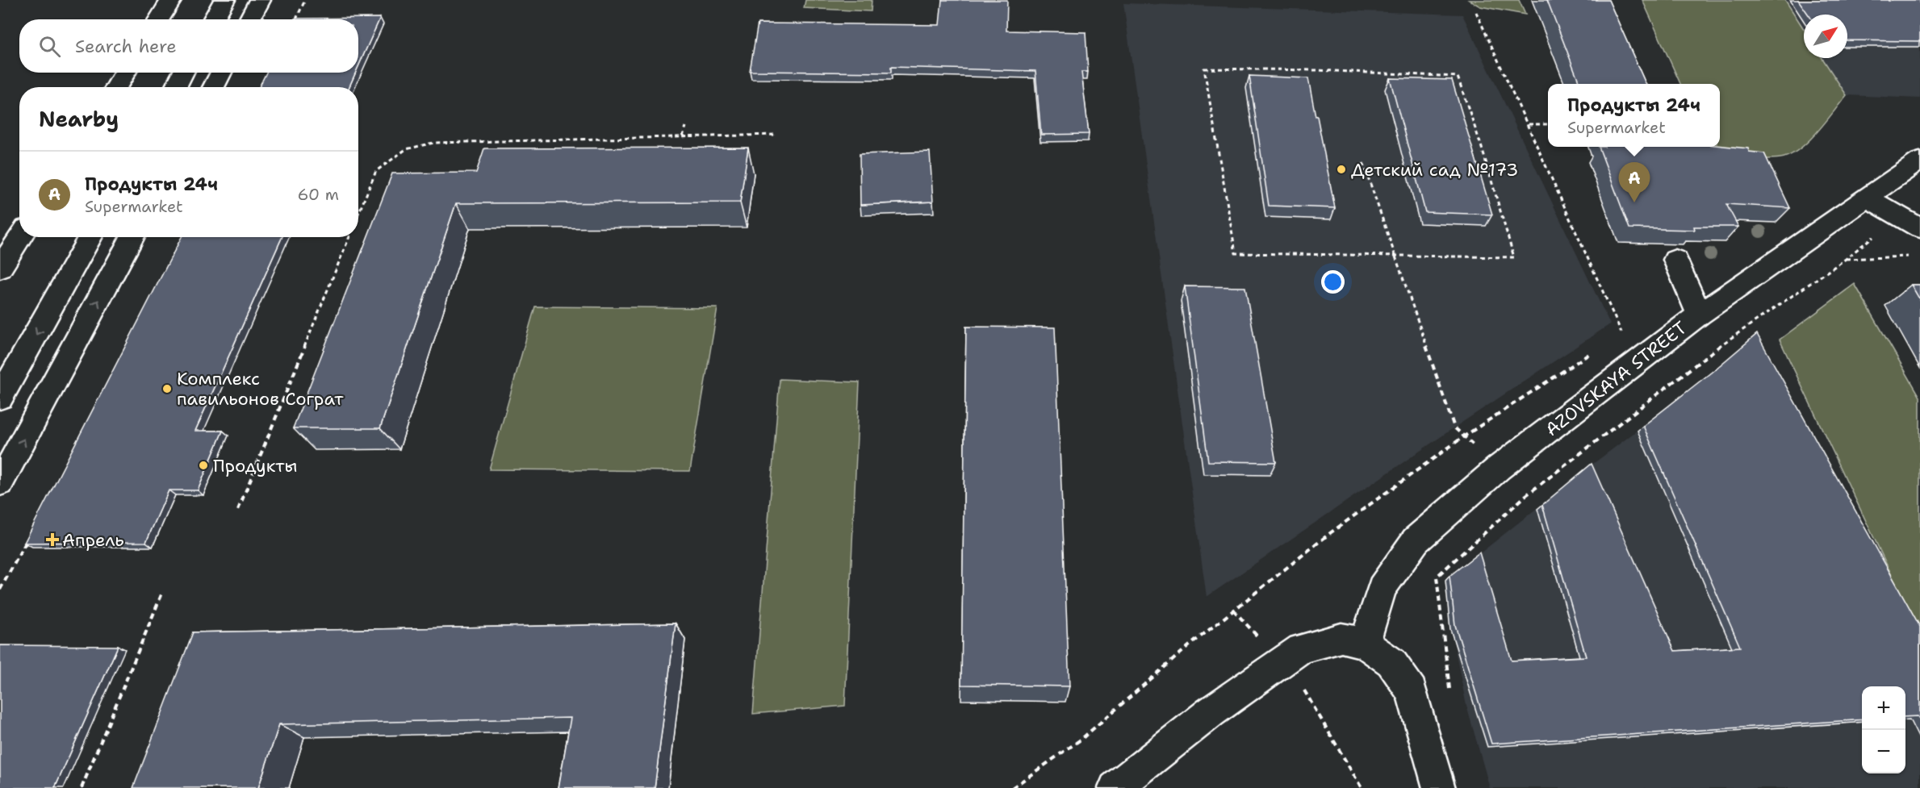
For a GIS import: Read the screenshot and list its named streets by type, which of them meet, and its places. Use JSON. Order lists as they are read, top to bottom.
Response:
{
  "streets": {
    "street": ["AZOVSKAYA STREET"]
  },
  "places": {
    "other": ["Детский cад №173", "Комплекс павильонов Сограт", "Продукты"],
    "health": ["Апрель"]
  },
  "north": "top right",
  "page": {
    "search": "Search here",
    "popup": ["Продукты 24ч", "Supermarket"],
    "heading": "Nearby",
    "list": [
      {
        "mark": "A",
        "name": "Продукты 24ч",
        "note": "Supermarket",
        "value": "60 m"
      }
    ],
    "pins": "A",
    "map_buttons": ["+", "−"]
  }
}
